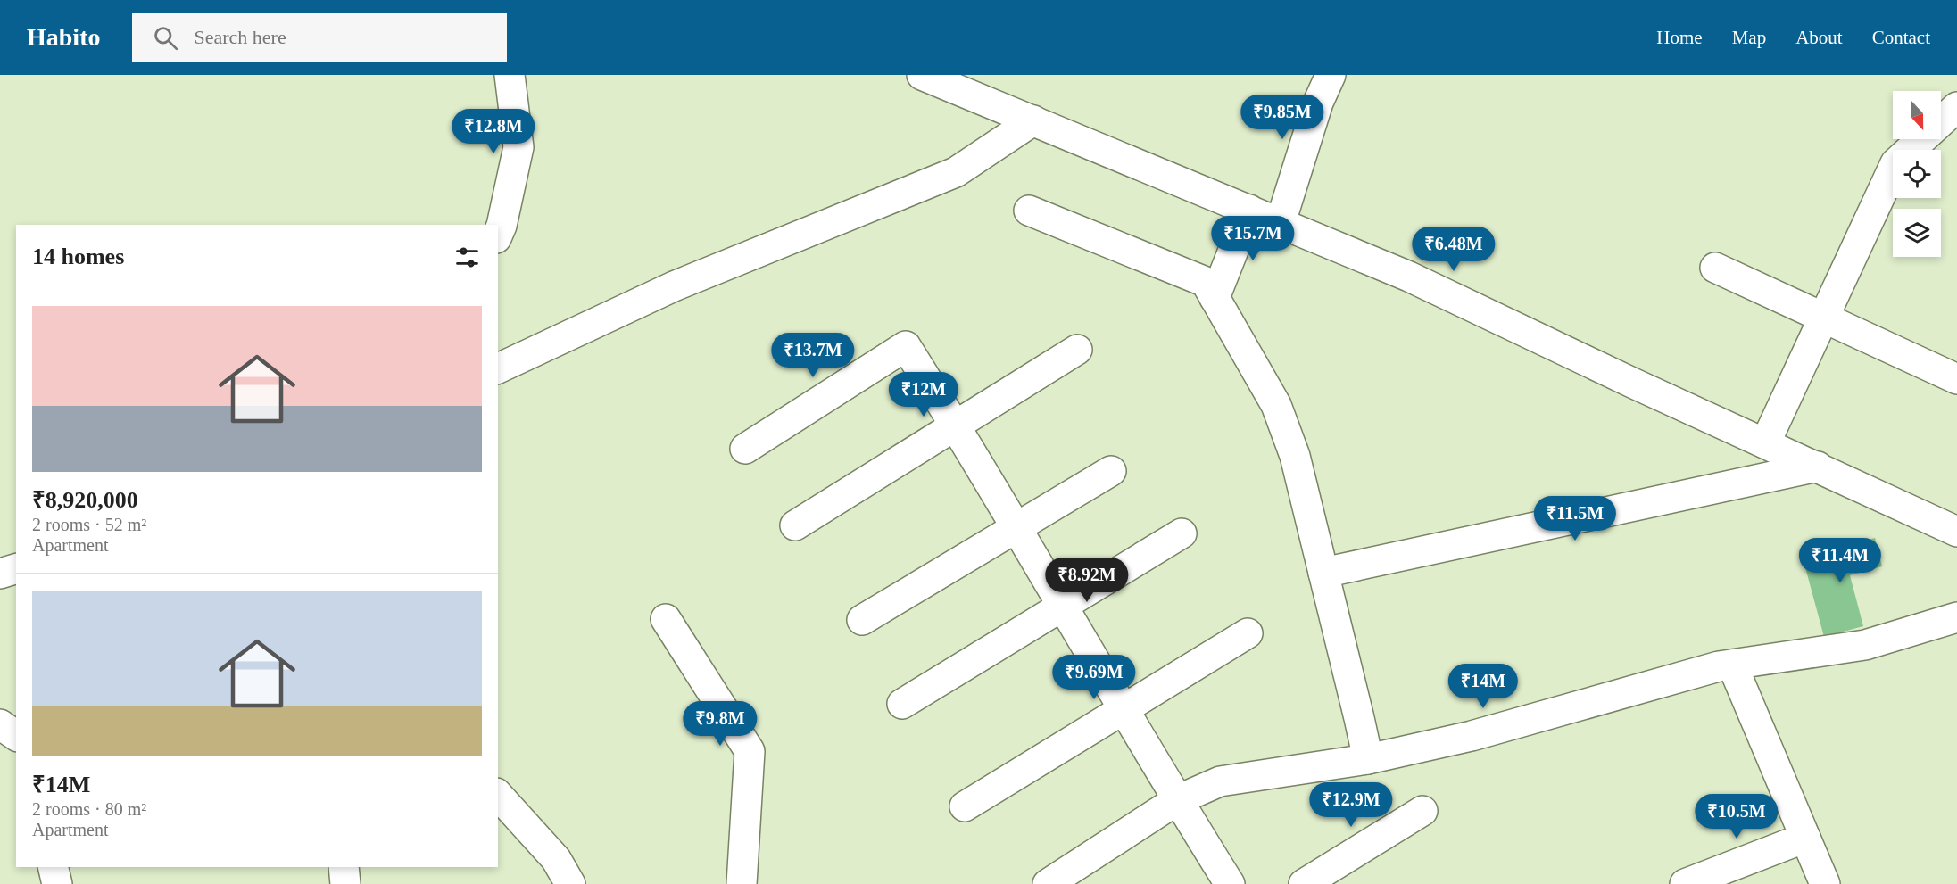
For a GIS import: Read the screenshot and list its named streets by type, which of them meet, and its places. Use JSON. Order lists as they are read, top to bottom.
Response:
{
  "north": "bottom",
  "page": {
    "header": "Habito",
    "search": "Search here",
    "nav": [
      "Home",
      "Map",
      "About",
      "Contact"
    ],
    "price": [
      "₹9.85M",
      "₹12.8M",
      "₹15.7M",
      "₹6.48M",
      "₹13.7M",
      "₹12M",
      "₹11.5M",
      "₹11.4M",
      "₹8.92M",
      "₹9.69M",
      "₹14M",
      "₹9.8M",
      "₹12.9M",
      "₹10.5M"
    ],
    "heading": "14 homes",
    "list": [
      {
        "name": "₹8,920,000",
        "note": "2 rooms · 52 m² · Apartment"
      },
      {
        "name": "₹14M",
        "note": "2 rooms · 80 m² · Apartment"
      }
    ]
  }
}
